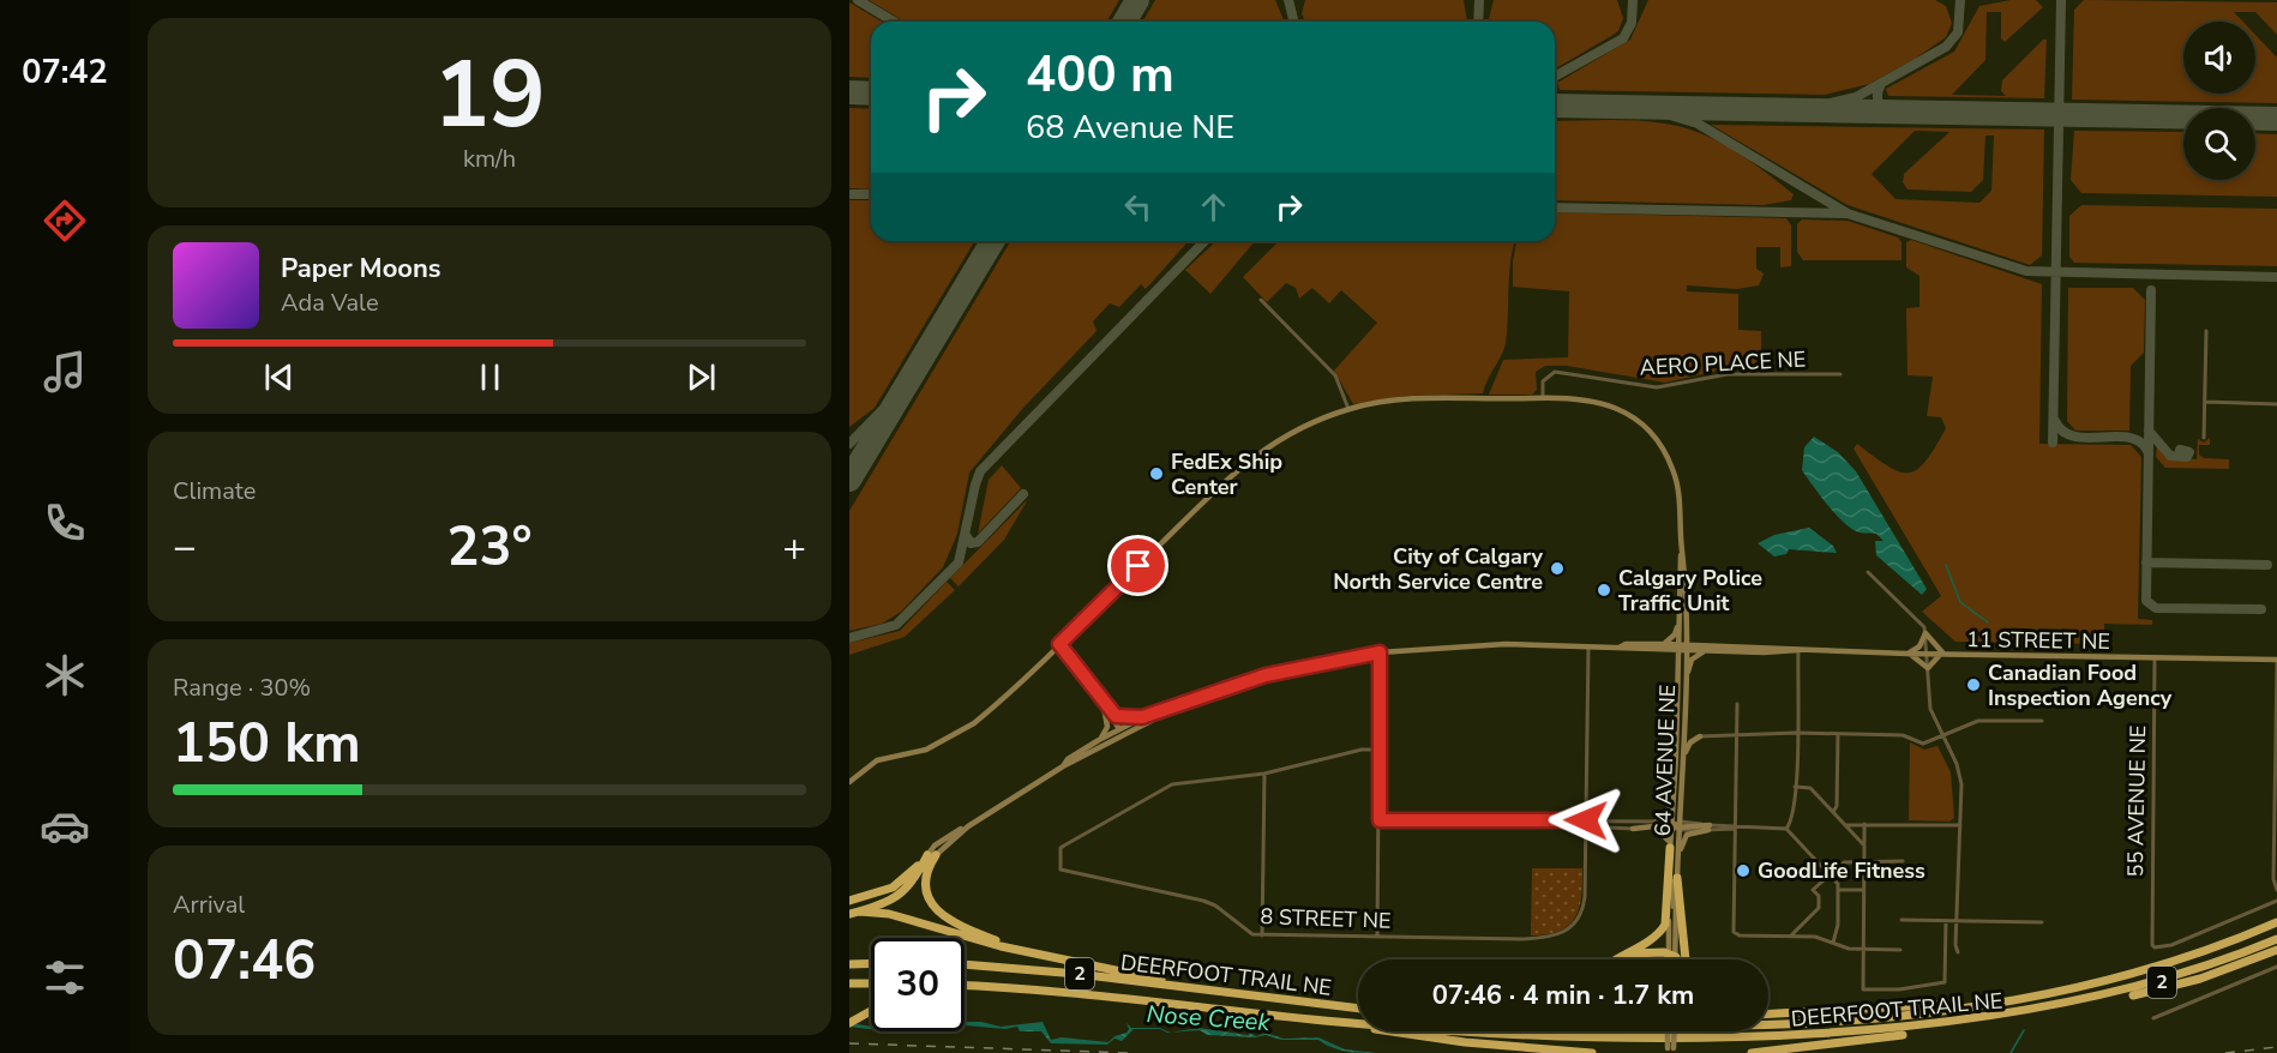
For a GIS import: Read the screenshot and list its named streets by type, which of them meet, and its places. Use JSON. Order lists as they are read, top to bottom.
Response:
{
  "streets": {
    "highway": ["2", "DEERFOOT TRAIL NE"],
    "street": [
      "AERO PLACE NE",
      "11 STREET NE",
      "64 AVENUE NE",
      "55 AVENUE NE",
      "8 STREET NE"
    ]
  },
  "crossings": [
    ["AERO PLACE NE", "64 AVENUE NE"],
    ["11 STREET NE", "64 AVENUE NE"],
    ["11 STREET NE", "55 AVENUE NE"]
  ],
  "water": ["Nose Creek"],
  "places": [
    "FedEx Ship Center",
    "City of Calgary North Service Centre",
    "Calgary Police Traffic Unit",
    "Canadian Food Inspection Agency",
    "GoodLife Fitness"
  ],
  "page": {
    "tabs": "07:42",
    "tile": [
      ["19", "km/h"],
      "Climate",
      ["Range · 30%", "150 km"],
      ["Arrival", "07:46"]
    ],
    "turn": ["400 m", "68 Avenue NE"],
    "song": ["Paper Moons", "Ada Vale"],
    "heat": ["−", "23°", "+"],
    "limit": "30",
    "trip": "07:46 · 4 min · 1.7 km"
  }
}
